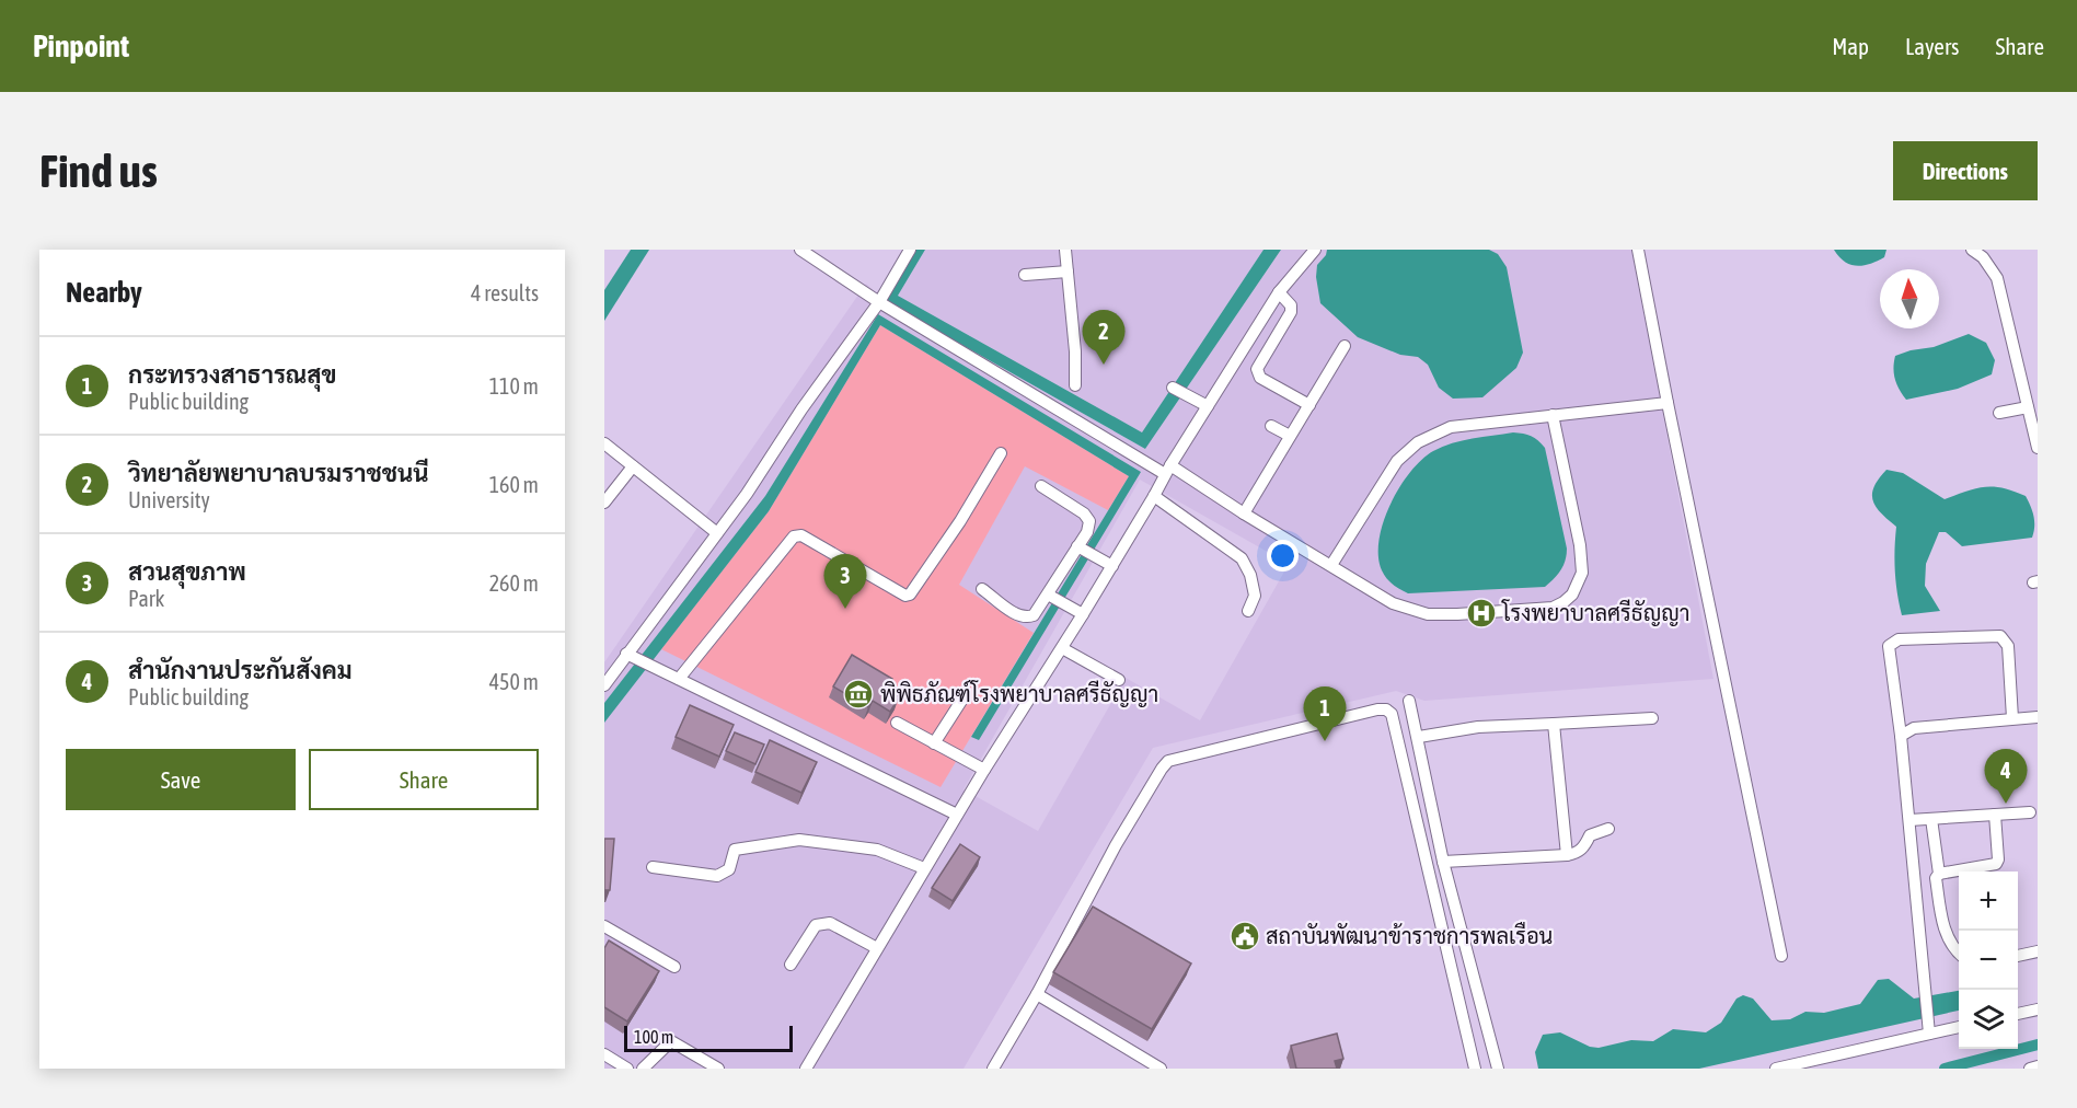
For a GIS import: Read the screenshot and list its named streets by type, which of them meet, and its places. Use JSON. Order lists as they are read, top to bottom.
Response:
{
  "places": {
    "hospital": ["โรงพยาบาลศรีธัญญา"],
    "museum": ["พิพิธภัณฑ์โรงพยาบาลศรีธัญญา"],
    "public building": ["สถาบันพัฒนาข้าราชการพลเรือน"]
  },
  "scale_bar": "100 m",
  "north": "top",
  "page": {
    "header": "Pinpoint",
    "nav": ["Map", "Layers", "Share"],
    "buttons": [
      "Directions",
      ["Save", "Share"]
    ],
    "title": "Find us",
    "heading": ["Nearby", "4 results"],
    "pins": [
      "2",
      "3",
      "1",
      "4"
    ],
    "list": [
      {
        "mark": "1",
        "name": "กระทรวงสาธารณสุข",
        "note": "Public building",
        "value": "110 m"
      },
      {
        "mark": "2",
        "name": "วิทยาลัยพยาบาลบรมราชชนนี",
        "note": "University",
        "value": "160 m"
      },
      {
        "mark": "3",
        "name": "สวนสุขภาพ",
        "note": "Park",
        "value": "260 m"
      },
      {
        "mark": "4",
        "name": "สำนักงานประกันสังคม",
        "note": "Public building",
        "value": "450 m"
      }
    ],
    "map_buttons": ["+", "−"],
    "scale": "100 m"
  }
}
